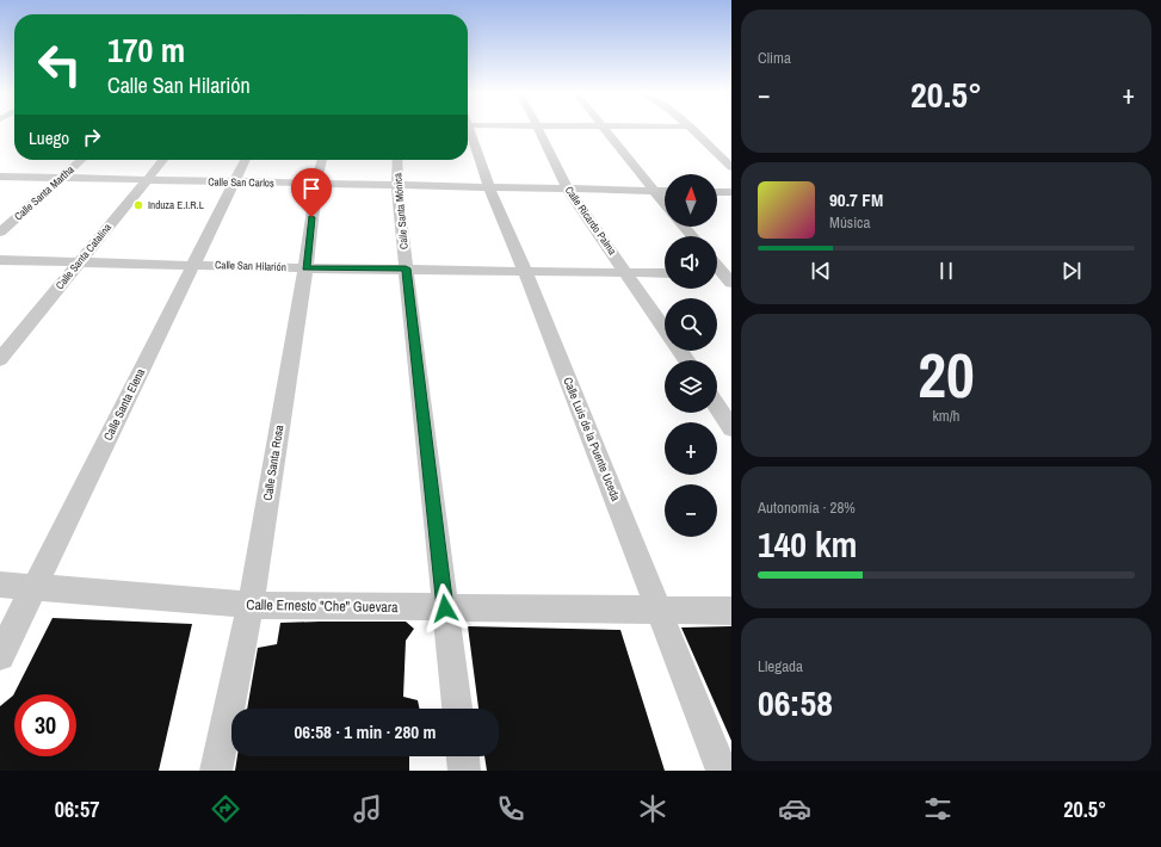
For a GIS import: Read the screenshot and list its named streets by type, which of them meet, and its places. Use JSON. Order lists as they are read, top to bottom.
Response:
{
  "streets": {
    "street": [
      "Calle San Carlos",
      "Calle Santa Martha",
      "Calle Santa Mónica",
      "Calle Ricardo Palma",
      "Calle Santa Catalina",
      "Calle San Hilarión",
      "Calle Santa Elena",
      "Calle Luis de la Puente Uceda",
      "Calle Santa Rosa",
      "Calle Ernesto \"Che\" Guevara"
    ]
  },
  "crossings": [
    ["Calle San Carlos", "Calle Santa Martha"],
    ["Calle San Carlos", "Calle Santa Mónica"],
    ["Calle San Carlos", "Calle Ricardo Palma"],
    ["Calle San Carlos", "Calle Santa Catalina"],
    ["Calle San Carlos", "Calle Santa Elena"],
    ["Calle San Carlos", "Calle Luis de la Puente Uceda"],
    ["Calle San Carlos", "Calle Santa Rosa"],
    ["Calle Santa Mónica", "Calle San Hilarión"],
    ["Calle Santa Mónica", "Calle Ernesto \"Che\" Guevara"],
    ["Calle Ricardo Palma", "Calle San Hilarión"],
    ["Calle Santa Catalina", "Calle San Hilarión"],
    ["Calle San Hilarión", "Calle Santa Elena"],
    ["Calle San Hilarión", "Calle Luis de la Puente Uceda"],
    ["Calle San Hilarión", "Calle Santa Rosa"],
    ["Calle Santa Elena", "Calle Ernesto \"Che\" Guevara"],
    ["Calle Luis de la Puente Uceda", "Calle Ernesto \"Che\" Guevara"],
    ["Calle Santa Rosa", "Calle Ernesto \"Che\" Guevara"]
  ],
  "places": ["Induza E.I.R.L"],
  "north": "top",
  "page": {
    "tile": [
      "Clima",
      ["20", "km/h"],
      ["Autonomía · 28%", "140 km"],
      ["Llegada", "06:58"]
    ],
    "turn": ["170 m", "Calle San Hilarión"],
    "heat": ["−", "20.5°", "+"],
    "then": "Luego",
    "map_buttons": ["+", "−"],
    "song": ["90.7 FM", "Música"],
    "limit": "30",
    "trip": "06:58 · 1 min · 280 m",
    "tabs": ["06:57", "20.5°"]
  }
}
